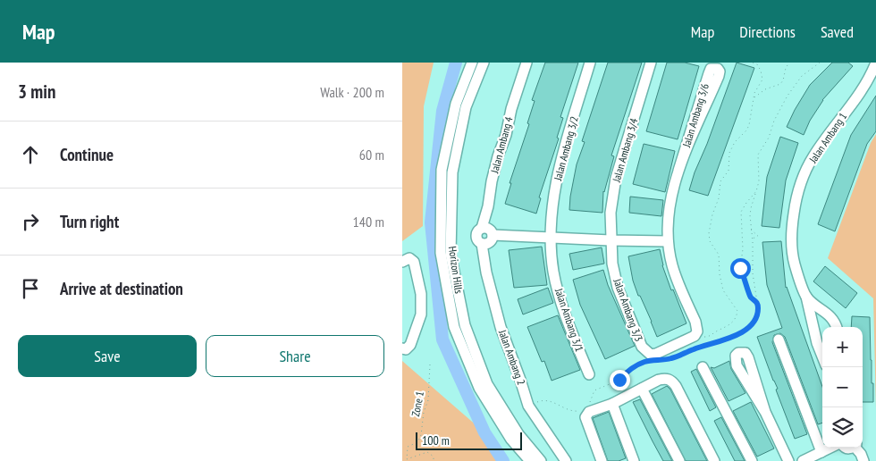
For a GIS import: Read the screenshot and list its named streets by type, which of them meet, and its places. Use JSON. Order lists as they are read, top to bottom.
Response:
{
  "streets": {
    "street": [
      "Jalan Ambang 3/6",
      "Jalan Ambang 1",
      "Jalan Ambang 4",
      "Jalan Ambang 3/2",
      "Jalan Ambang 3/4",
      "Horizon Hills",
      "Jalan Ambang 3/3",
      "Jalan Ambang 3/1",
      "Jalan Ambang 2"
    ],
    "path": ["Zone 1"]
  },
  "crossings": [
    ["Jalan Ambang 3/6", "Jalan Ambang 3/3"],
    ["Jalan Ambang 4", "Jalan Ambang 2"],
    ["Jalan Ambang 3/2", "Jalan Ambang 3/1"],
    ["Jalan Ambang 3/4", "Jalan Ambang 3/3"]
  ],
  "scale_bar": "100 m",
  "page": {
    "header": "Map",
    "nav": ["Map", "Directions", "Saved"],
    "heading": ["3 min", "Walk · 200 m"],
    "list": [
      ["Continue", "60 m"],
      ["Turn right", "140 m"],
      "Arrive at destination"
    ],
    "buttons": ["Save", "Share"],
    "map_buttons": ["+", "−"],
    "scale": "100 m"
  }
}
